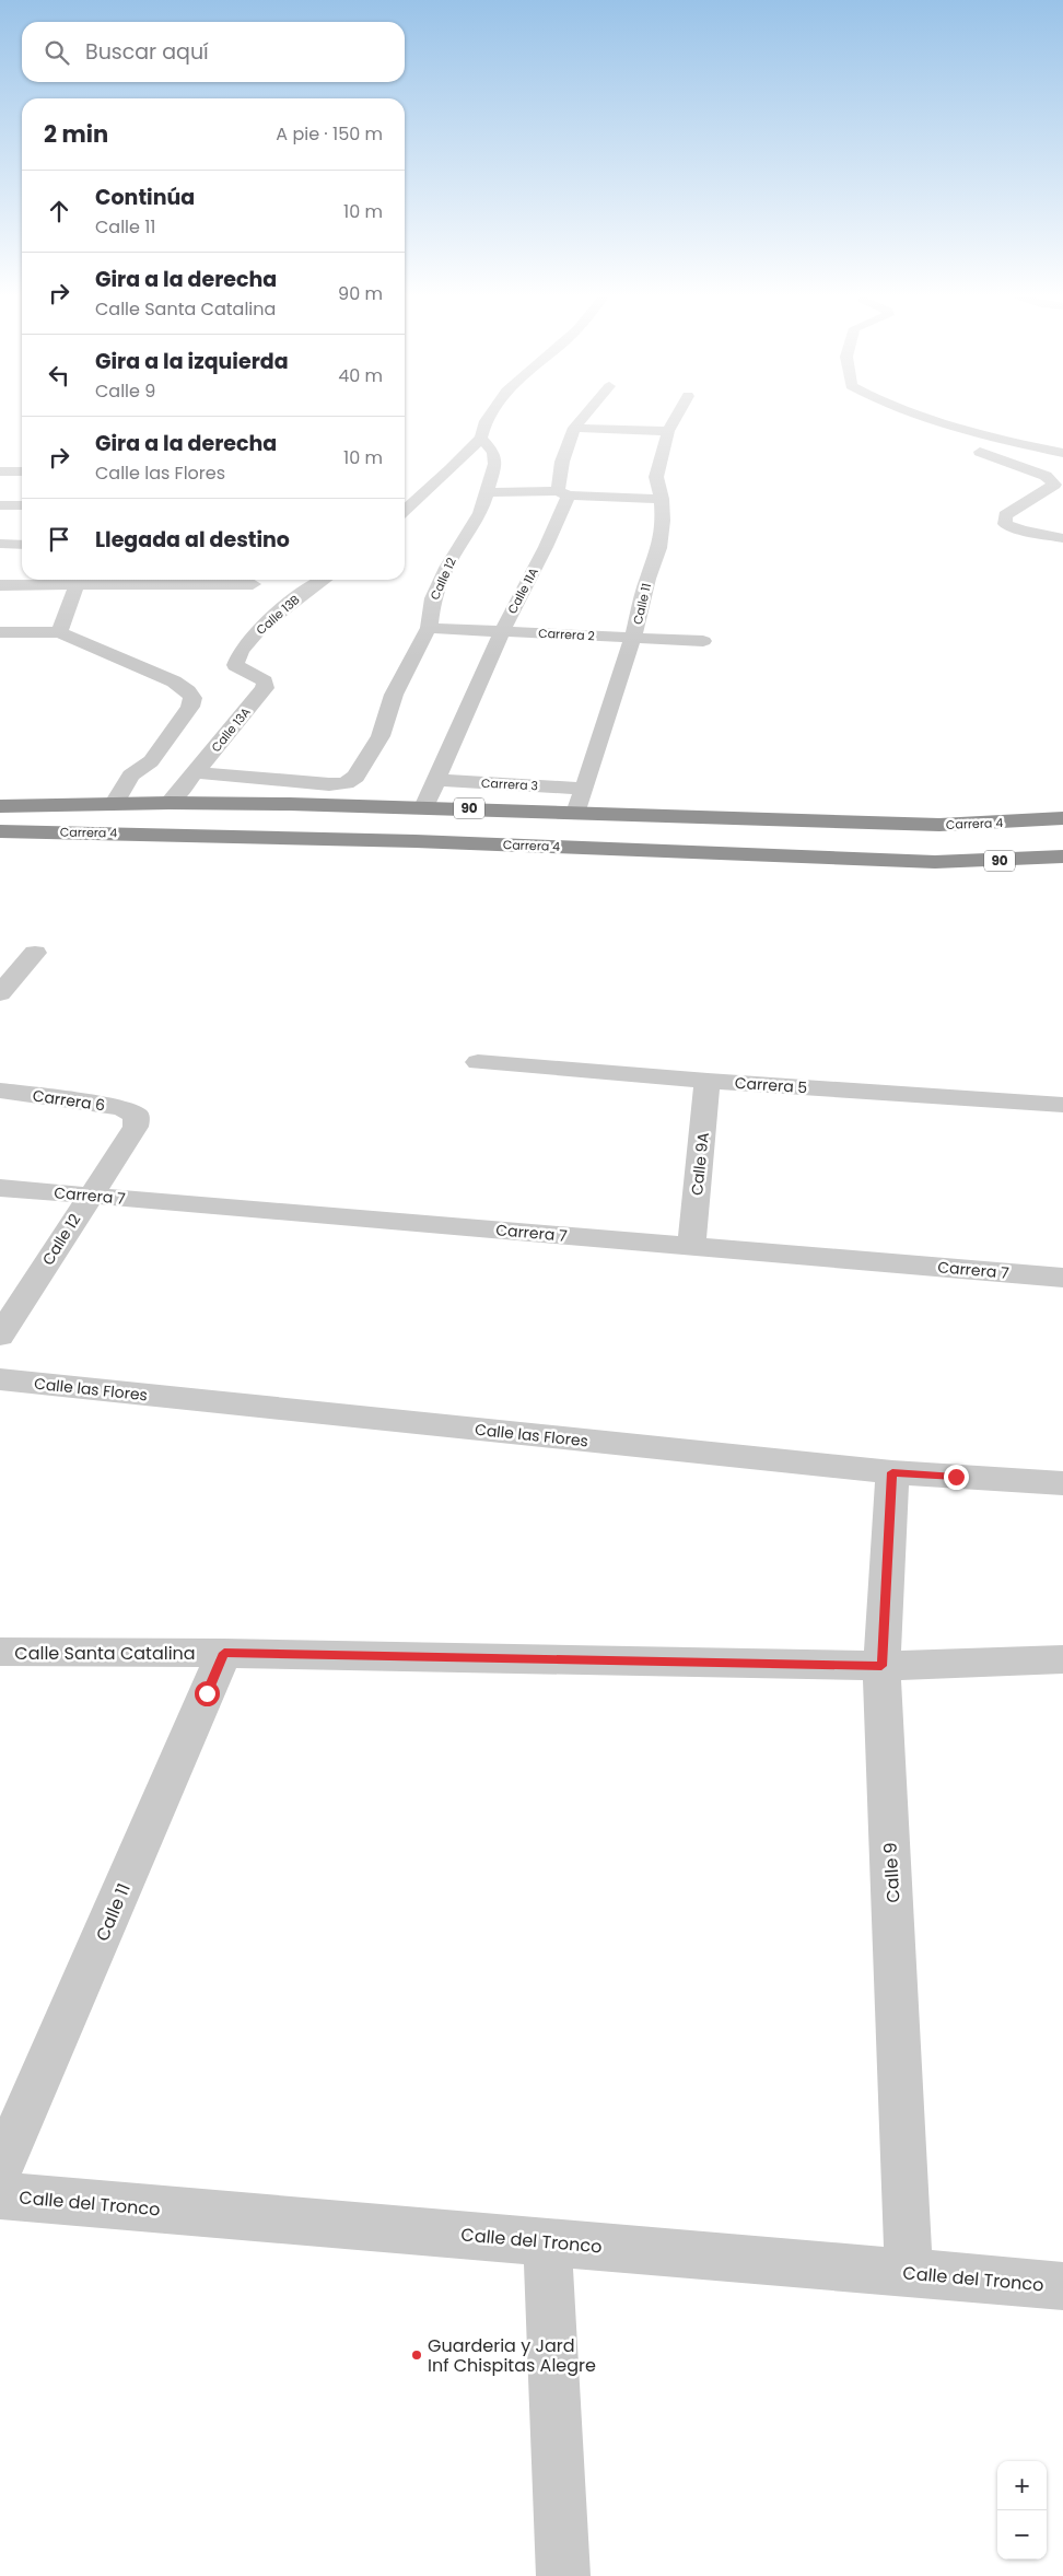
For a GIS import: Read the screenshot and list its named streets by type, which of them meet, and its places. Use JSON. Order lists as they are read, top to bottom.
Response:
{
  "streets": {
    "highway": ["90", "Carrera 4"],
    "street": [
      "Calle 12",
      "Calle 11A",
      "Calle 11",
      "Calle 13B",
      "Carrera 2",
      "Calle 13A",
      "Carrera 3",
      "Carrera 5",
      "Carrera 6",
      "Calle 9A",
      "Carrera 7",
      "Calle las Flores",
      "Calle Santa Catalina",
      "Calle 9",
      "Calle del Tronco"
    ]
  },
  "crossings": [
    ["Calle 12", "Carrera 2"],
    ["Calle 12", "Calle 13A"],
    ["Calle 12", "Carrera 6"],
    ["Calle 12", "Carrera 7"],
    ["Calle 11A", "Carrera 2"],
    ["Calle 11A", "Carrera 3"],
    ["Calle 11A", "Carrera 4"],
    ["Calle 11", "Carrera 2"],
    ["Calle 11", "Carrera 3"],
    ["Calle 11", "Carrera 4"],
    ["Calle 11", "Calle Santa Catalina"],
    ["Calle 13B", "Calle 13A"],
    ["Calle 13A", "Carrera 4"],
    ["Carrera 5", "Calle 9A"],
    ["Calle 9A", "Carrera 7"],
    ["Calle las Flores", "Calle 9"],
    ["Calle Santa Catalina", "Calle 9"],
    ["Calle 9", "Calle del Tronco"]
  ],
  "places": ["Guarderia y Jard Inf Chispitas Alegre"],
  "page": {
    "search": "Buscar aquí",
    "heading": ["2 min", "A pie · 150 m"],
    "list": [
      ["Continúa", "Calle 11", "10 m"],
      ["Gira a la derecha", "Calle Santa Catalina", "90 m"],
      ["Gira a la izquierda", "Calle 9", "40 m"],
      ["Gira a la derecha", "Calle las Flores", "10 m"],
      "Llegada al destino"
    ],
    "map_buttons": ["+", "−"]
  }
}
